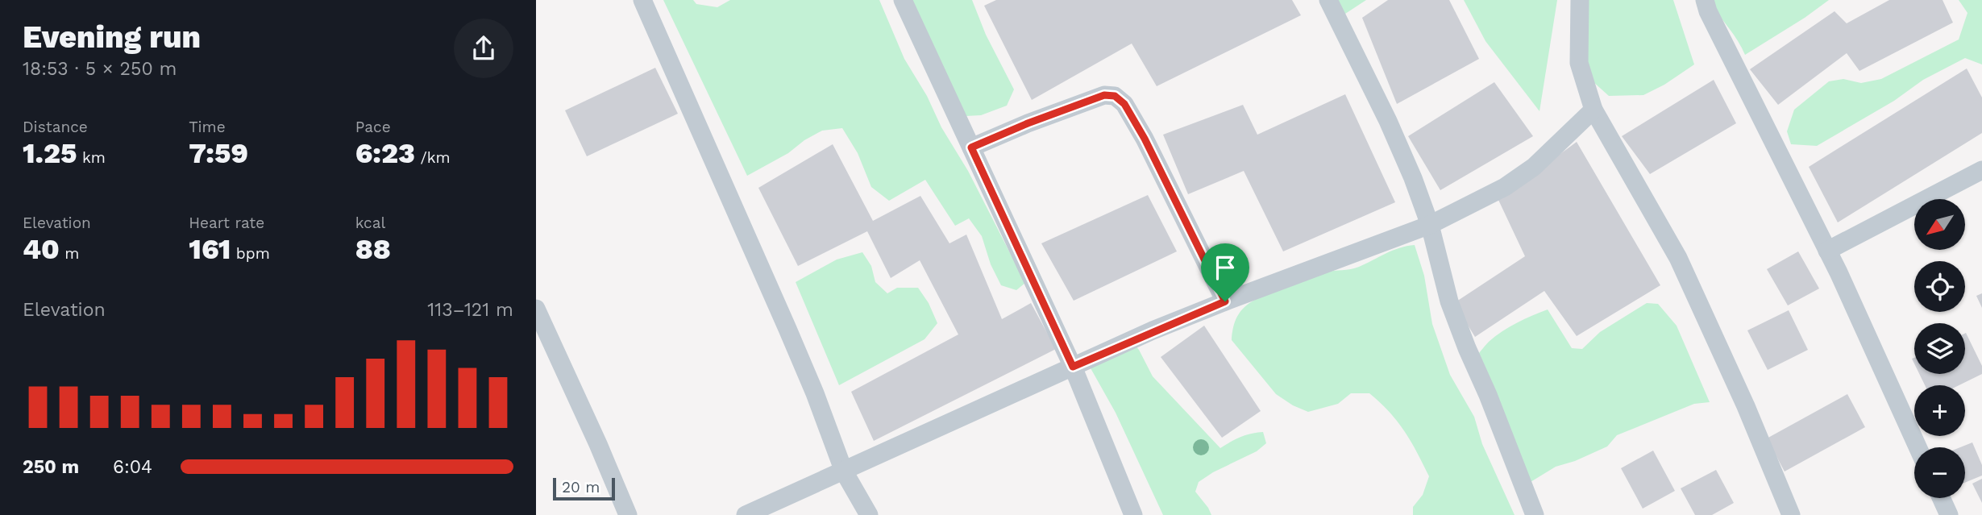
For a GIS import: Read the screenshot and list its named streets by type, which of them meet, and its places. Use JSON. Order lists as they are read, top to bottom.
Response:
{
  "scale_bar": "20 m",
  "north": "bottom left",
  "page": {
    "heading": ["Evening run", "18:53 · 5 × 250 m"],
    "stats": [
      ["Distance", "1.25 km"],
      ["Time", "7:59"],
      ["Pace", "6:23 /km"],
      ["Elevation", "40 m"],
      ["Heart rate", "161 bpm"],
      ["kcal", "88"]
    ],
    "map_buttons": ["+", "−"],
    "chart": ["Elevation", "113–121 m"],
    "list": [
      {
        "name": "250 m",
        "note": "6:04"
      }
    ],
    "scale": "20 m"
  }
}
